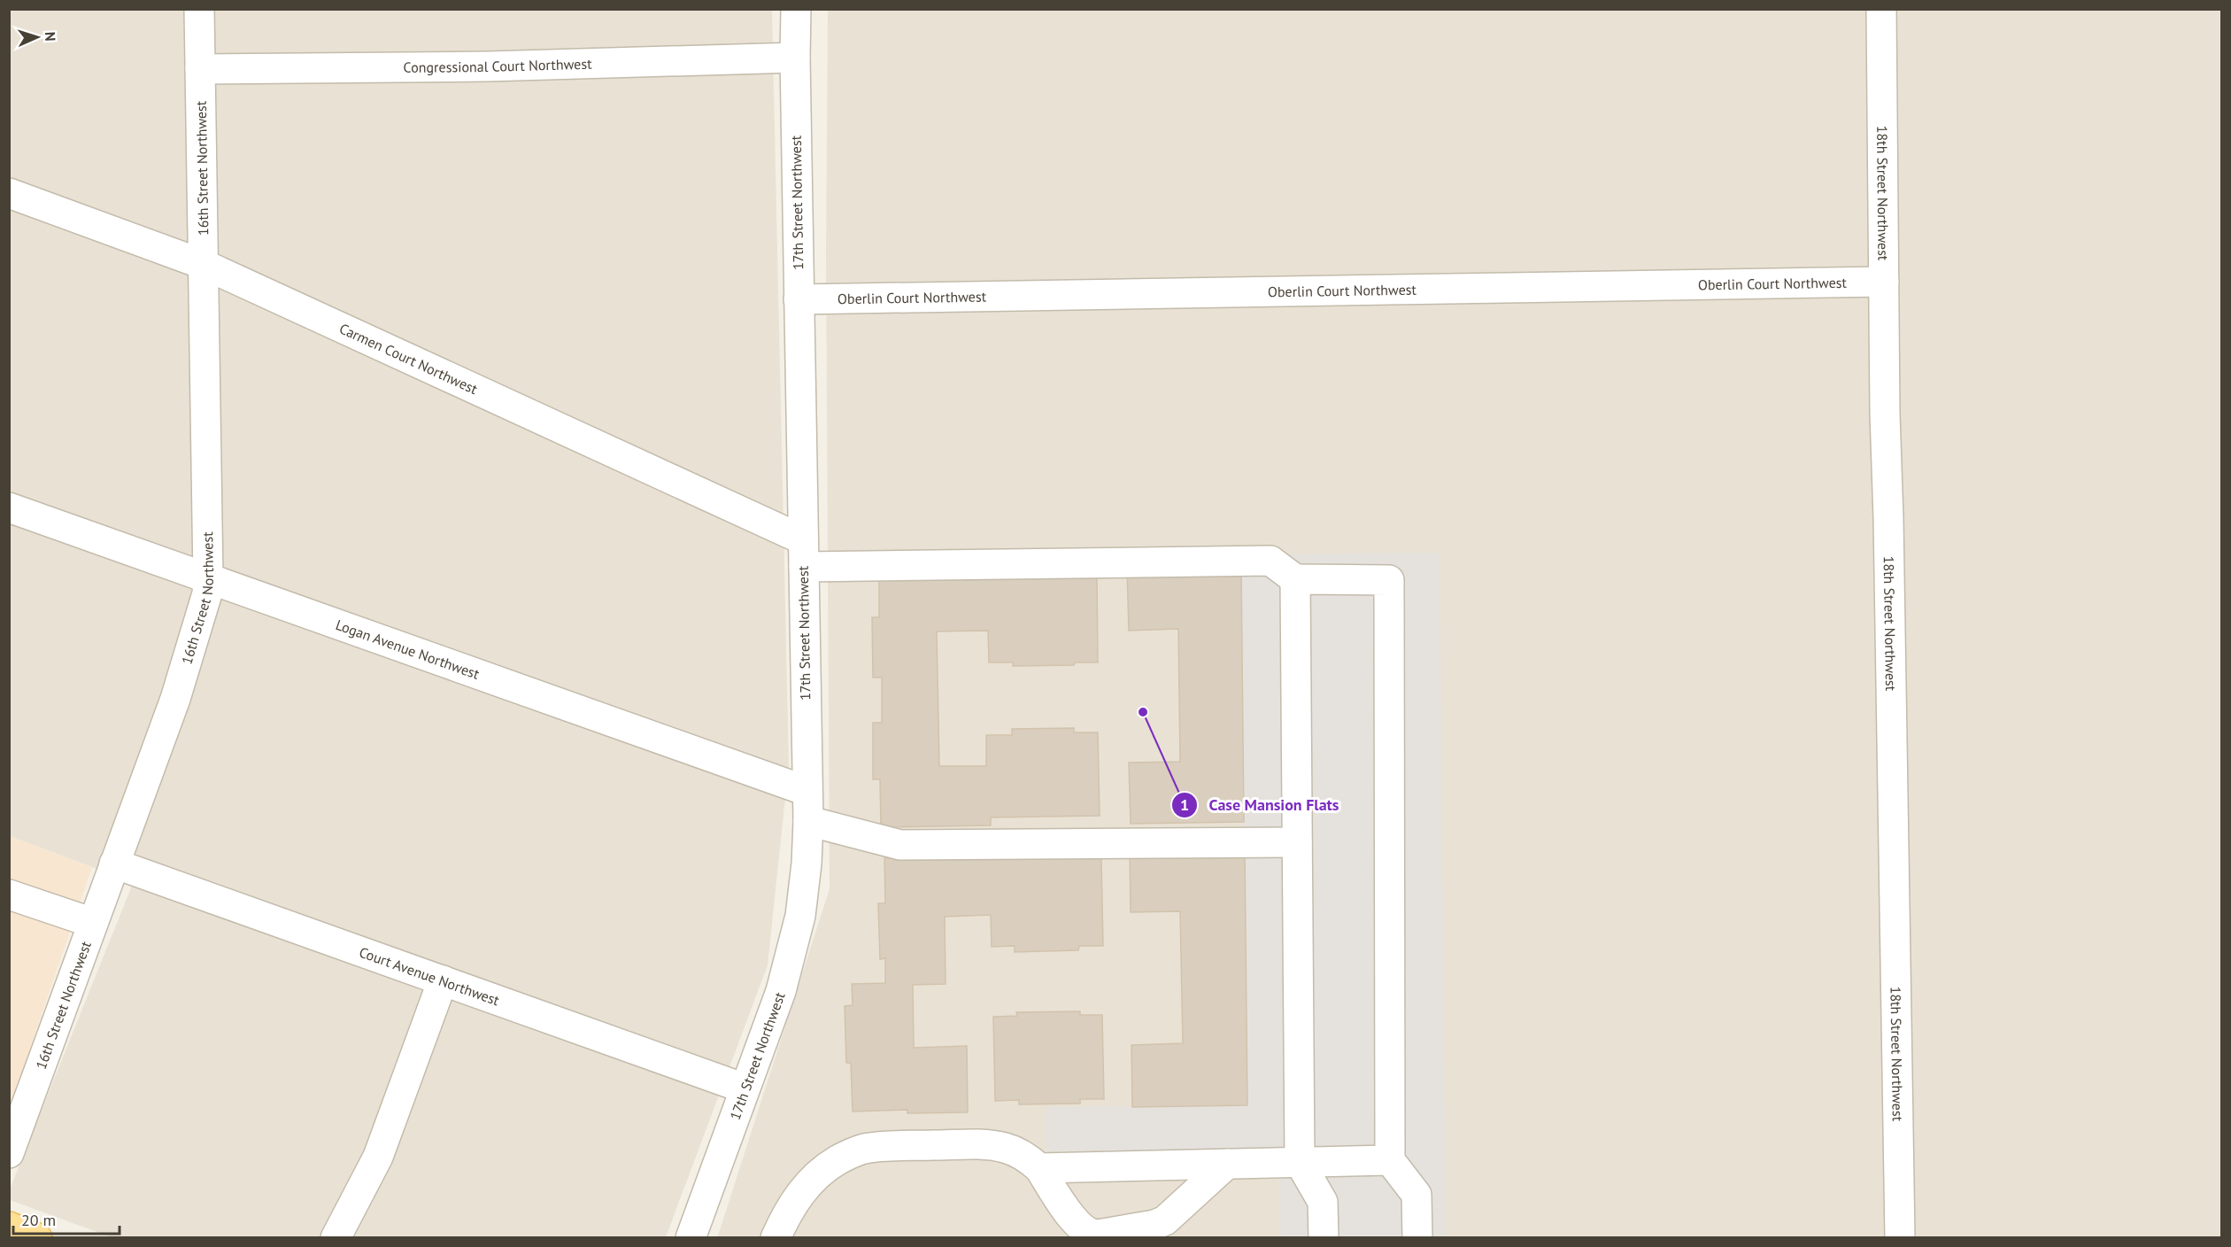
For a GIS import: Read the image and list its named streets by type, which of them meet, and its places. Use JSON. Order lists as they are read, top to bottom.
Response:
{
  "streets": {
    "street": [
      "Congressional Court Northwest",
      "16th Street Northwest",
      "18th Street Northwest",
      "17th Street Northwest",
      "Oberlin Court Northwest",
      "Carmen Court Northwest",
      "Logan Avenue Northwest",
      "Court Avenue Northwest"
    ]
  },
  "crossings": [
    ["Congressional Court Northwest", "16th Street Northwest"],
    ["Congressional Court Northwest", "17th Street Northwest"],
    ["16th Street Northwest", "Carmen Court Northwest"],
    ["16th Street Northwest", "Logan Avenue Northwest"],
    ["16th Street Northwest", "Court Avenue Northwest"],
    ["18th Street Northwest", "Oberlin Court Northwest"],
    ["17th Street Northwest", "Oberlin Court Northwest"],
    ["17th Street Northwest", "Carmen Court Northwest"],
    ["17th Street Northwest", "Logan Avenue Northwest"],
    ["17th Street Northwest", "Court Avenue Northwest"]
  ],
  "places": ["Case Mansion Flats"],
  "scale_bar": "20 m",
  "north": "right"
}
